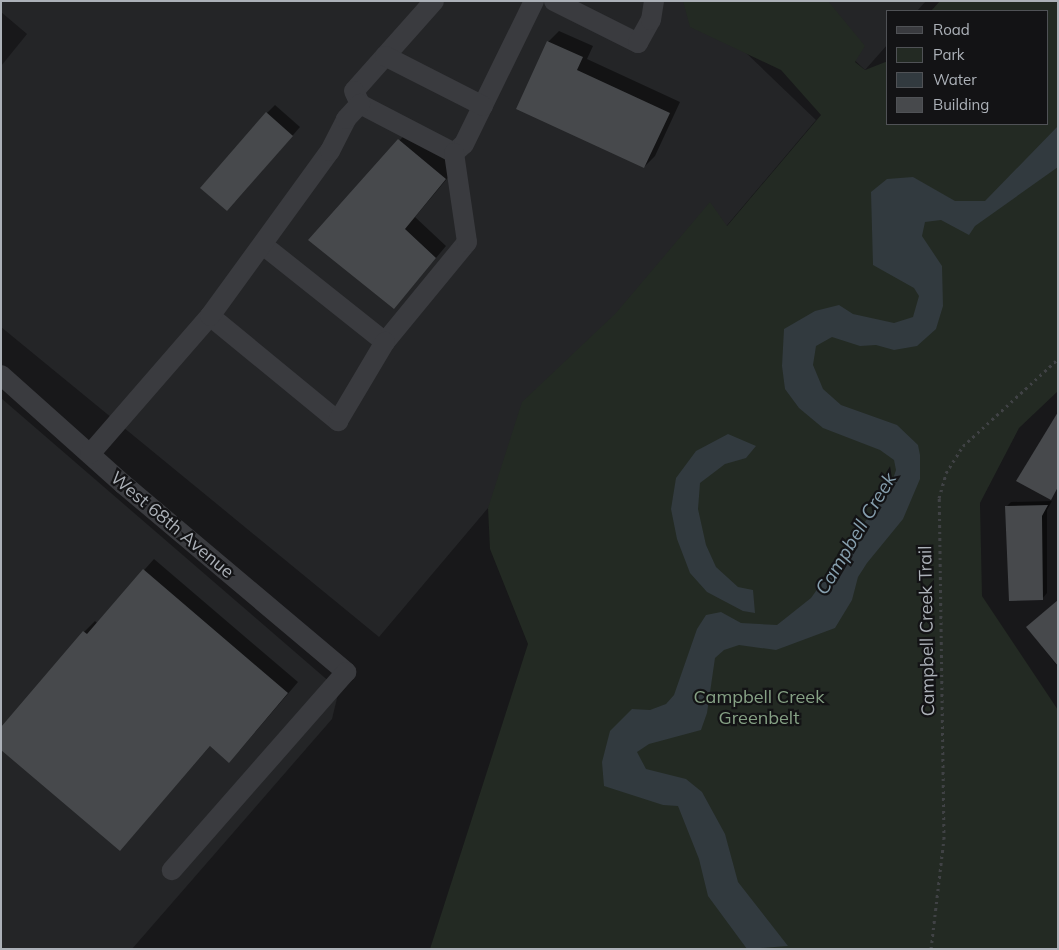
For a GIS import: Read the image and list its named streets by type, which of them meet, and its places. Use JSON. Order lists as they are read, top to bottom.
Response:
{
  "streets": {
    "street": ["West 68th Avenue"],
    "path": ["Campbell Creek Trail"]
  },
  "water": ["Campbell Creek"],
  "parks": ["Campbell Creek Greenbelt"],
  "legend": [
    "Road",
    "Park",
    "Water",
    "Building"
  ]
}
